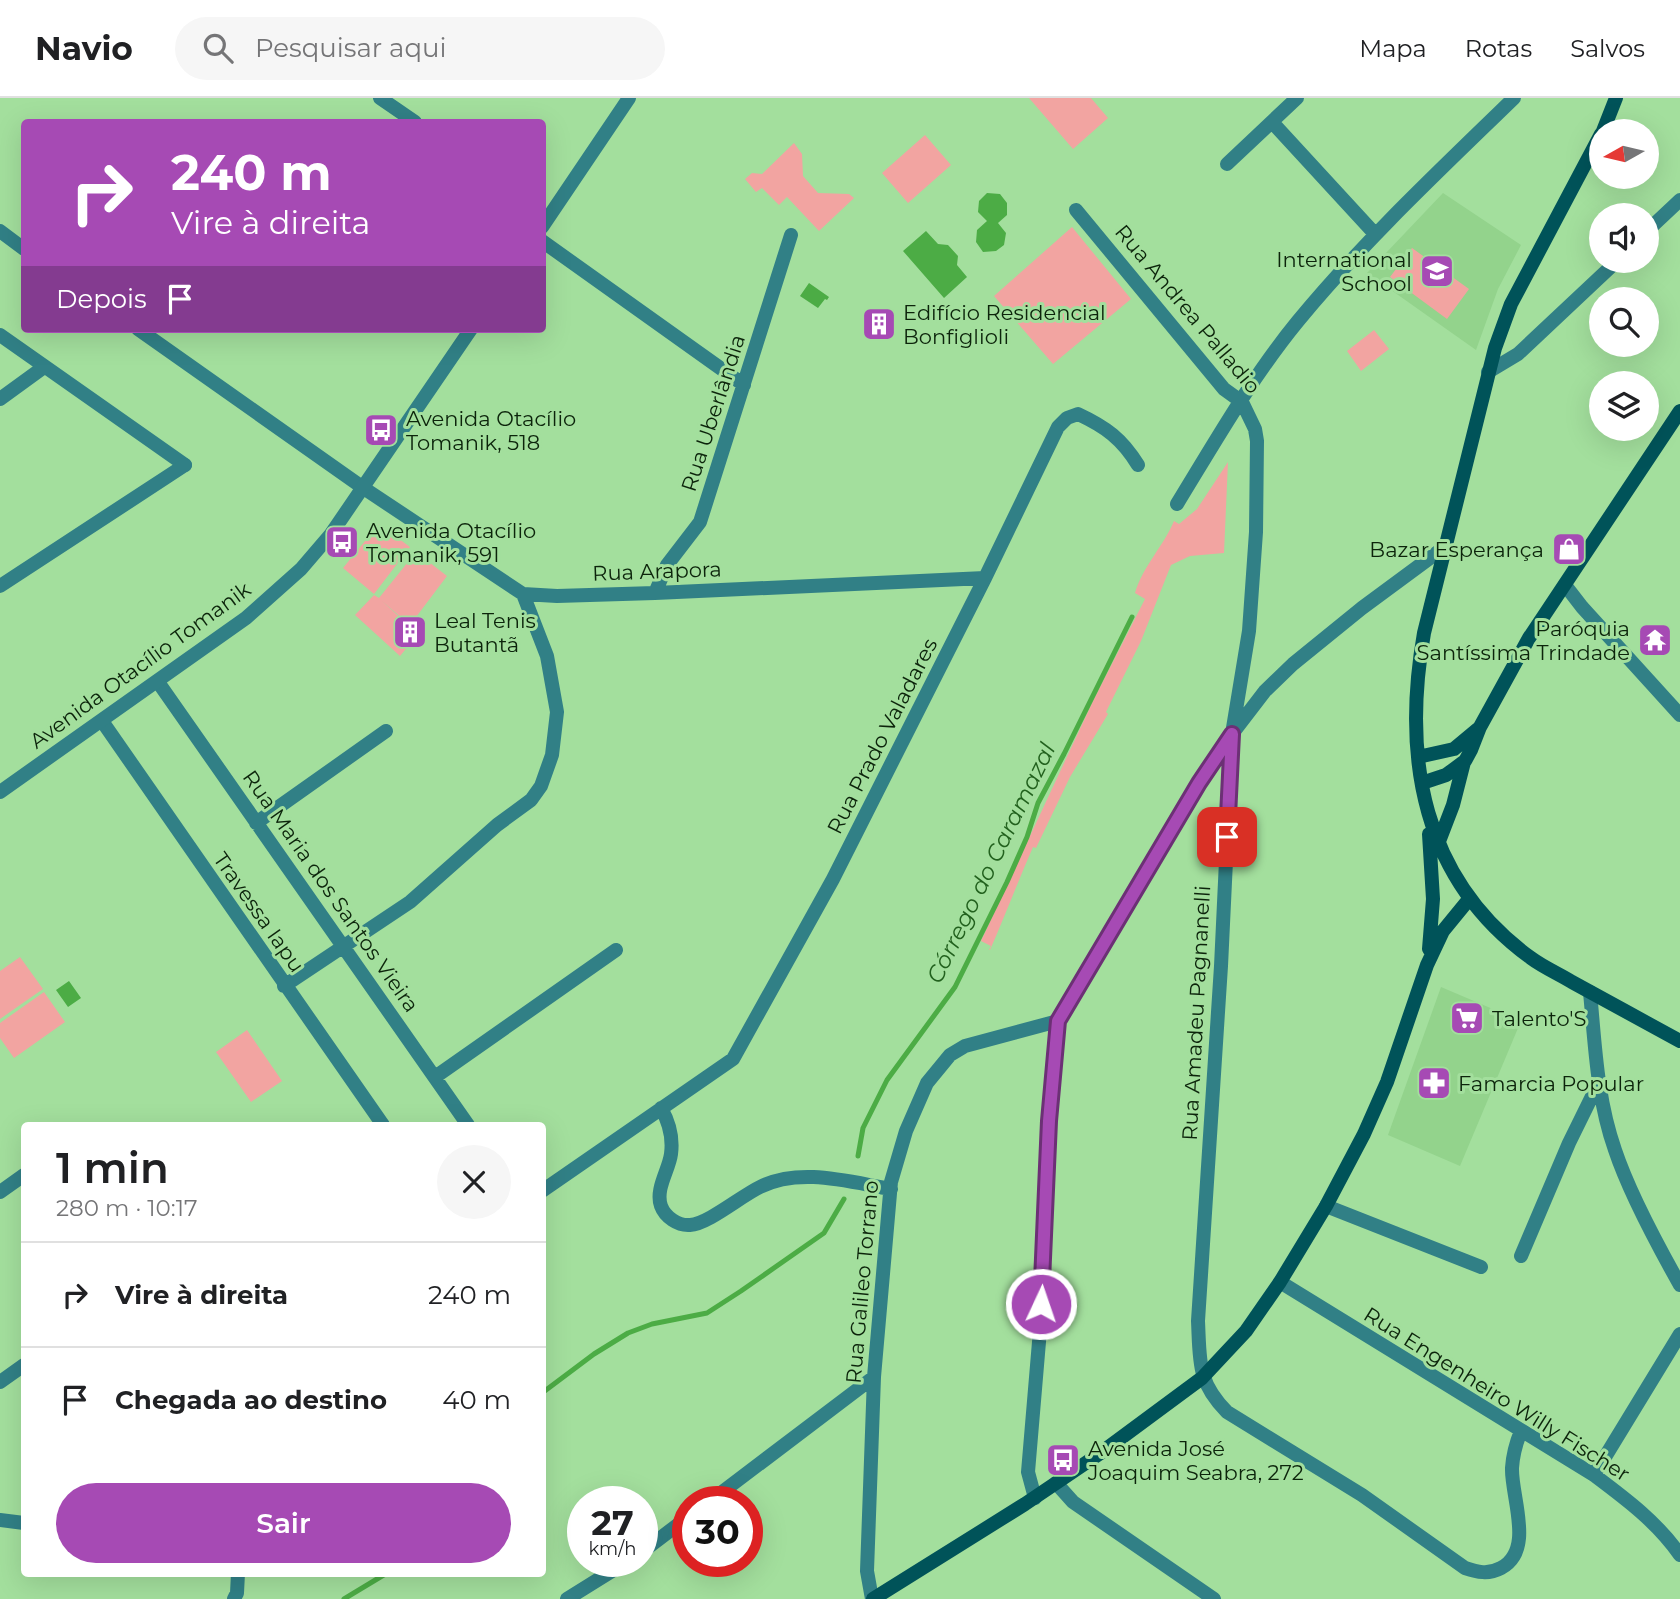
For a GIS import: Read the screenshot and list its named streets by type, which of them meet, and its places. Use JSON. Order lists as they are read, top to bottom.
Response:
{
  "streets": {
    "street": [
      "Rua Andrea Palladio",
      "Rua Uberlândia",
      "Rua Arapora",
      "Avenida Otacílio Tomanik",
      "Rua Prado Valadares",
      "Rua Maria dos Santos Vieira",
      "Travessa Iapu",
      "Rua Amadeu Pagnanelli",
      "Rua Galileo Torrano",
      "Rua Engenheiro Willy Fischer"
    ]
  },
  "crossings": [
    ["Rua Andrea Palladio", "Rua Amadeu Pagnanelli"],
    ["Rua Uberlândia", "Rua Arapora"],
    ["Rua Arapora", "Rua Prado Valadares"],
    ["Avenida Otacílio Tomanik", "Rua Maria dos Santos Vieira"],
    ["Avenida Otacílio Tomanik", "Travessa Iapu"]
  ],
  "water": ["Córrego do Caramazal"],
  "places": {
    "school or university": ["International School"],
    "building": ["Edifício Residencial Bonfiglioli", "Leal Tenis Butantã"],
    "bus stop": ["Avenida Otacílio Tomanik, 518", "Avenida Otacílio Tomanik, 591", "Avenida José Joaquim Seabra, 272"],
    "shop": ["Bazar Esperança"],
    "temple": ["Paróquia Santíssima Trindade"],
    "supermarket": ["Talento'S"],
    "pharmacy": ["Famarcia Popular"]
  },
  "north": "left",
  "page": {
    "header": "Navio",
    "search": "Pesquisar aqui",
    "nav": ["Mapa", "Rotas", "Salvos"],
    "turn": ["240 m", "Vire à direita"],
    "then": "Depois",
    "heading": ["1 min", "280 m · 10:17"],
    "list": [
      {
        "name": "Vire à direita",
        "value": "240 m"
      },
      {
        "name": "Chegada ao destino",
        "value": "40 m"
      }
    ],
    "buttons": "Sair",
    "speed": "27 km/h",
    "limit": "30"
  }
}
